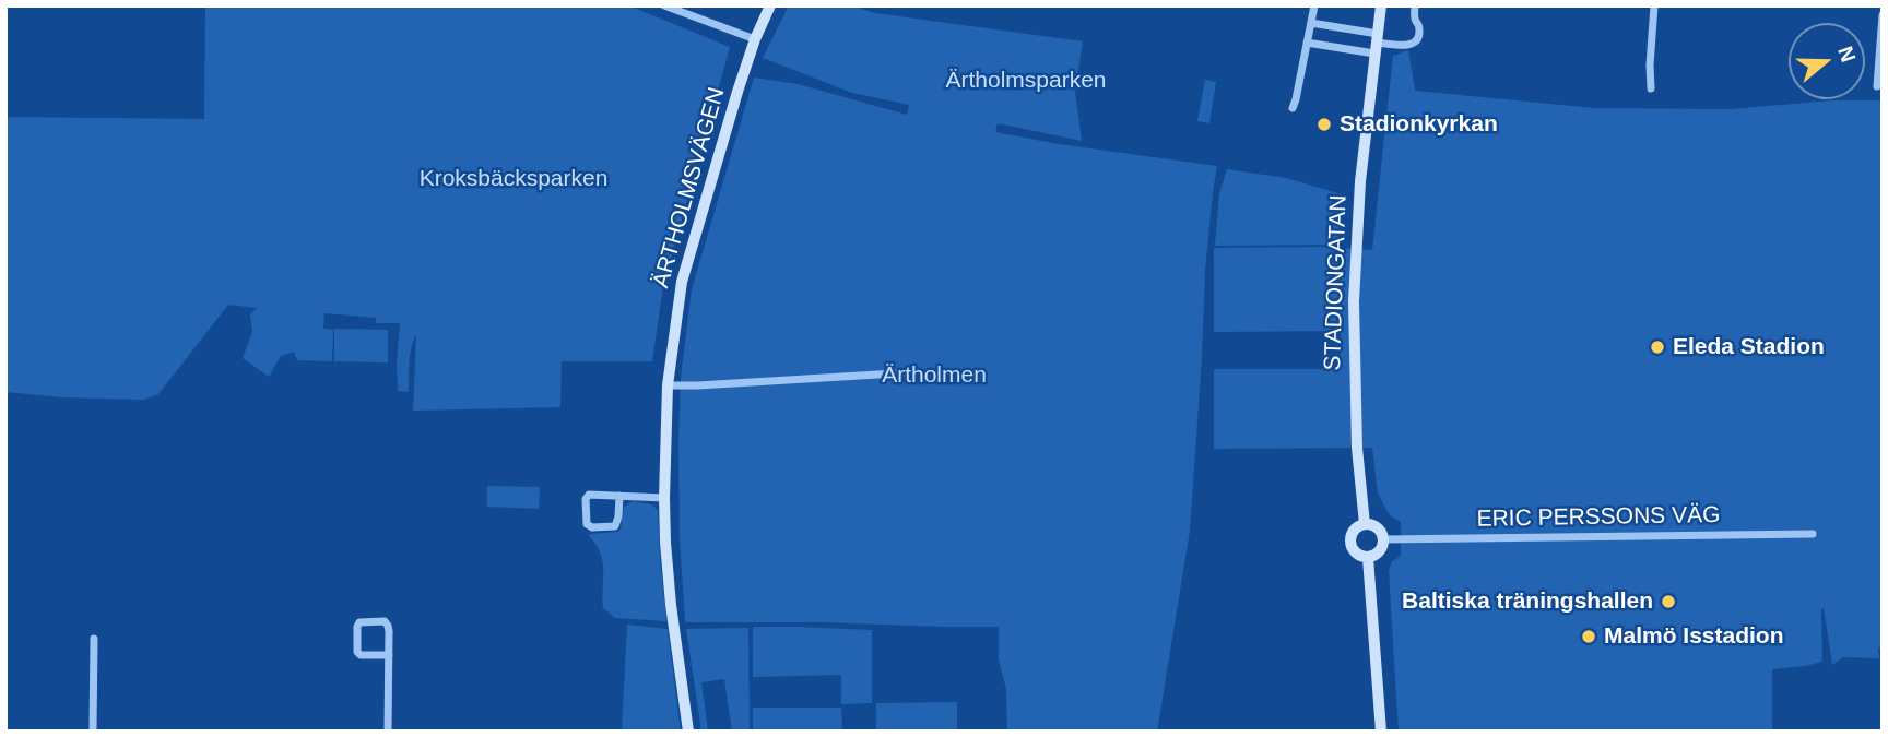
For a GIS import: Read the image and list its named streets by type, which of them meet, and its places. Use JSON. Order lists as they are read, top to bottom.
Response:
{
  "streets": {
    "main road": ["ÄRTHOLMSVÄGEN", "STADIONGATAN"],
    "street": ["ERIC PERSSONS VÄG"]
  },
  "crossings": [
    ["STADIONGATAN", "ERIC PERSSONS VÄG"]
  ],
  "parks": ["Ärtholmsparken", "Kroksbäcksparken", "Ärtholmen"],
  "places": [
    "Stadionkyrkan",
    "Eleda Stadion",
    "Baltiska träningshallen",
    "Malmö Isstadion"
  ],
  "north": "right"
}
